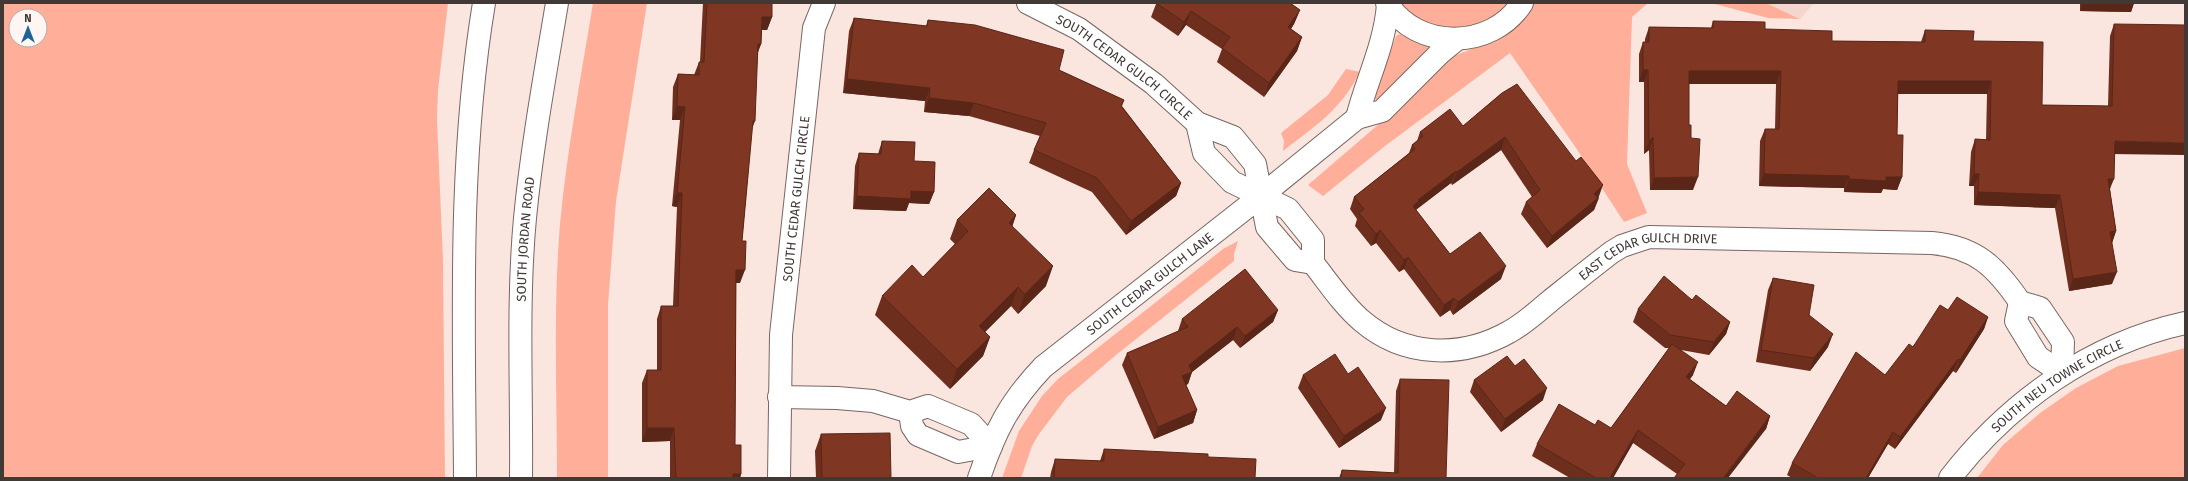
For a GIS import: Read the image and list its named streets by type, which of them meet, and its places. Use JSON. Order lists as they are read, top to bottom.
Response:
{
  "streets": {
    "street": [
      "SOUTH CEDAR GULCH CIRCLE",
      "SOUTH JORDAN ROAD",
      "EAST CEDAR GULCH DRIVE",
      "SOUTH CEDAR GULCH LANE",
      "SOUTH NEU TOWNE CIRCLE"
    ]
  },
  "crossings": [
    ["SOUTH CEDAR GULCH CIRCLE", "EAST CEDAR GULCH DRIVE"],
    ["SOUTH CEDAR GULCH CIRCLE", "SOUTH CEDAR GULCH LANE"],
    ["EAST CEDAR GULCH DRIVE", "SOUTH CEDAR GULCH LANE"]
  ],
  "north": "top"
}
